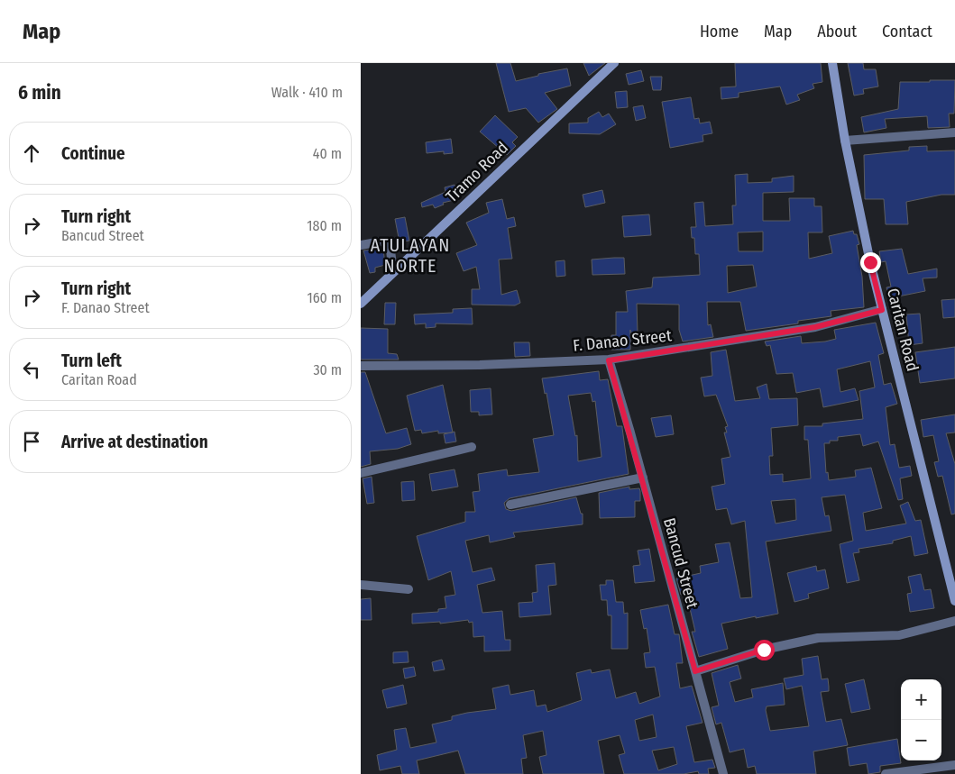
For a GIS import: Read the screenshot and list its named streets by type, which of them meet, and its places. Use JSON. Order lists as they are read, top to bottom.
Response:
{
  "streets": {
    "main road": ["Tramo Road", "Caritan Road"],
    "street": ["F. Danao Street", "Bancud Street"]
  },
  "crossings": [
    ["Caritan Road", "F. Danao Street"],
    ["F. Danao Street", "Bancud Street"]
  ],
  "districts": ["ATULAYAN NORTE"],
  "page": {
    "header": "Map",
    "nav": [
      "Home",
      "Map",
      "About",
      "Contact"
    ],
    "heading": ["6 min", "Walk · 410 m"],
    "list": [
      ["Continue", "40 m"],
      ["Turn right", "Bancud Street", "180 m"],
      ["Turn right", "F. Danao Street", "160 m"],
      ["Turn left", "Caritan Road", "30 m"],
      "Arrive at destination"
    ],
    "map_buttons": ["+", "−"]
  }
}
